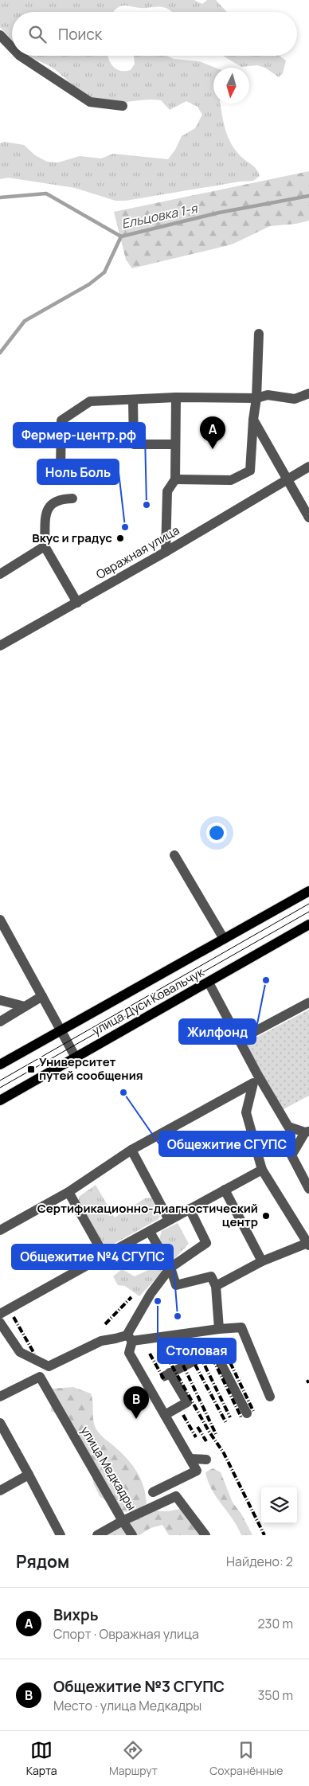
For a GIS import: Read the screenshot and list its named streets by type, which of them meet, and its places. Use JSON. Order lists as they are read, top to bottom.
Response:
{
  "streets": {
    "main road": ["улица Дуси Ковальчук"],
    "street": ["Овражная улица", "улица Медкадры"]
  },
  "water": ["Ельцовка 1-я"],
  "places": {
    "other": [
      "Фермер-центр.рф",
      "Ноль Боль",
      "Вкус и градус",
      "Жилфонд",
      "Общежитие СГУПС",
      "Сертификационно-диагностический центр",
      "Столовая",
      "Общежитие №4 СГУПС"
    ],
    "transit": ["Университет путей сообщения"]
  },
  "north": "bottom",
  "page": {
    "search": "Поиск",
    "pins": ["A", "B"],
    "heading": ["Рядом", "Найдено: 2"],
    "list": [
      {
        "mark": "A",
        "name": "Вихрь",
        "note": "Спорт · Овражная улица",
        "value": "230 m"
      },
      {
        "mark": "B",
        "name": "Общежитие №3 СГУПС",
        "note": "Место · улица Медкадры",
        "value": "350 m"
      }
    ],
    "nav": ["Карта", "Маршрут", "Сохранённые"]
  }
}
